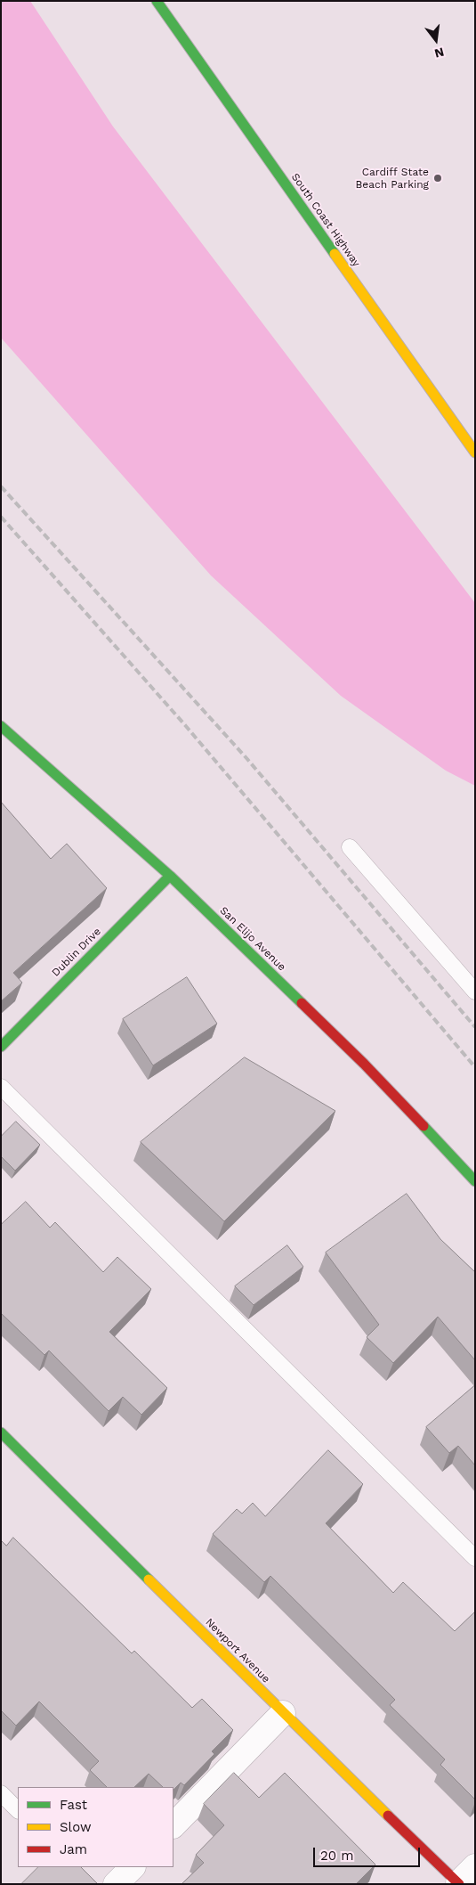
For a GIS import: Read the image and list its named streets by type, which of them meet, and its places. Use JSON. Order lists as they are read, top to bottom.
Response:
{
  "streets": {
    "main road": [
      "South Coast Highway",
      "San Elijo Avenue",
      "Dublin Drive",
      "Newport Avenue"
    ]
  },
  "crossings": [
    ["San Elijo Avenue", "Dublin Drive"]
  ],
  "places": ["Cardiff State Beach Parking"],
  "legend": ["Fast", "Slow", "Jam"],
  "scale_bar": "20 m",
  "north": "bottom"
}
